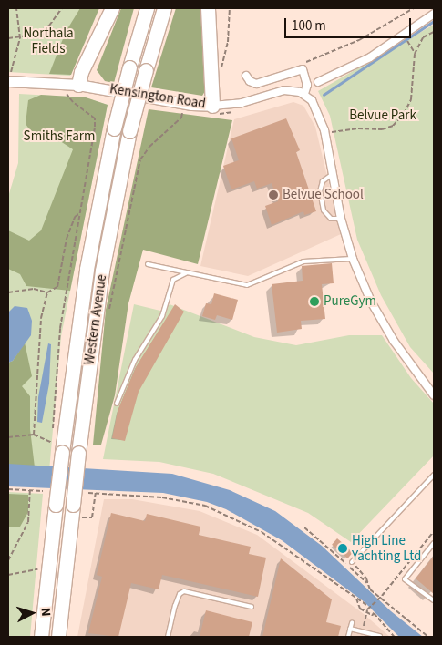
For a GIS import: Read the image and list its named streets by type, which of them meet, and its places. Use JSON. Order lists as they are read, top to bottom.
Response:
{
  "streets": {
    "highway": ["Western Avenue"],
    "street": ["Kensington Road"]
  },
  "parks": ["Northala Fields", "Belvue Park", "Smiths Farm"],
  "places": ["Belvue School", "PureGym", "High Line Yachting Ltd"],
  "scale_bar": "100 m",
  "north": "right"
}
